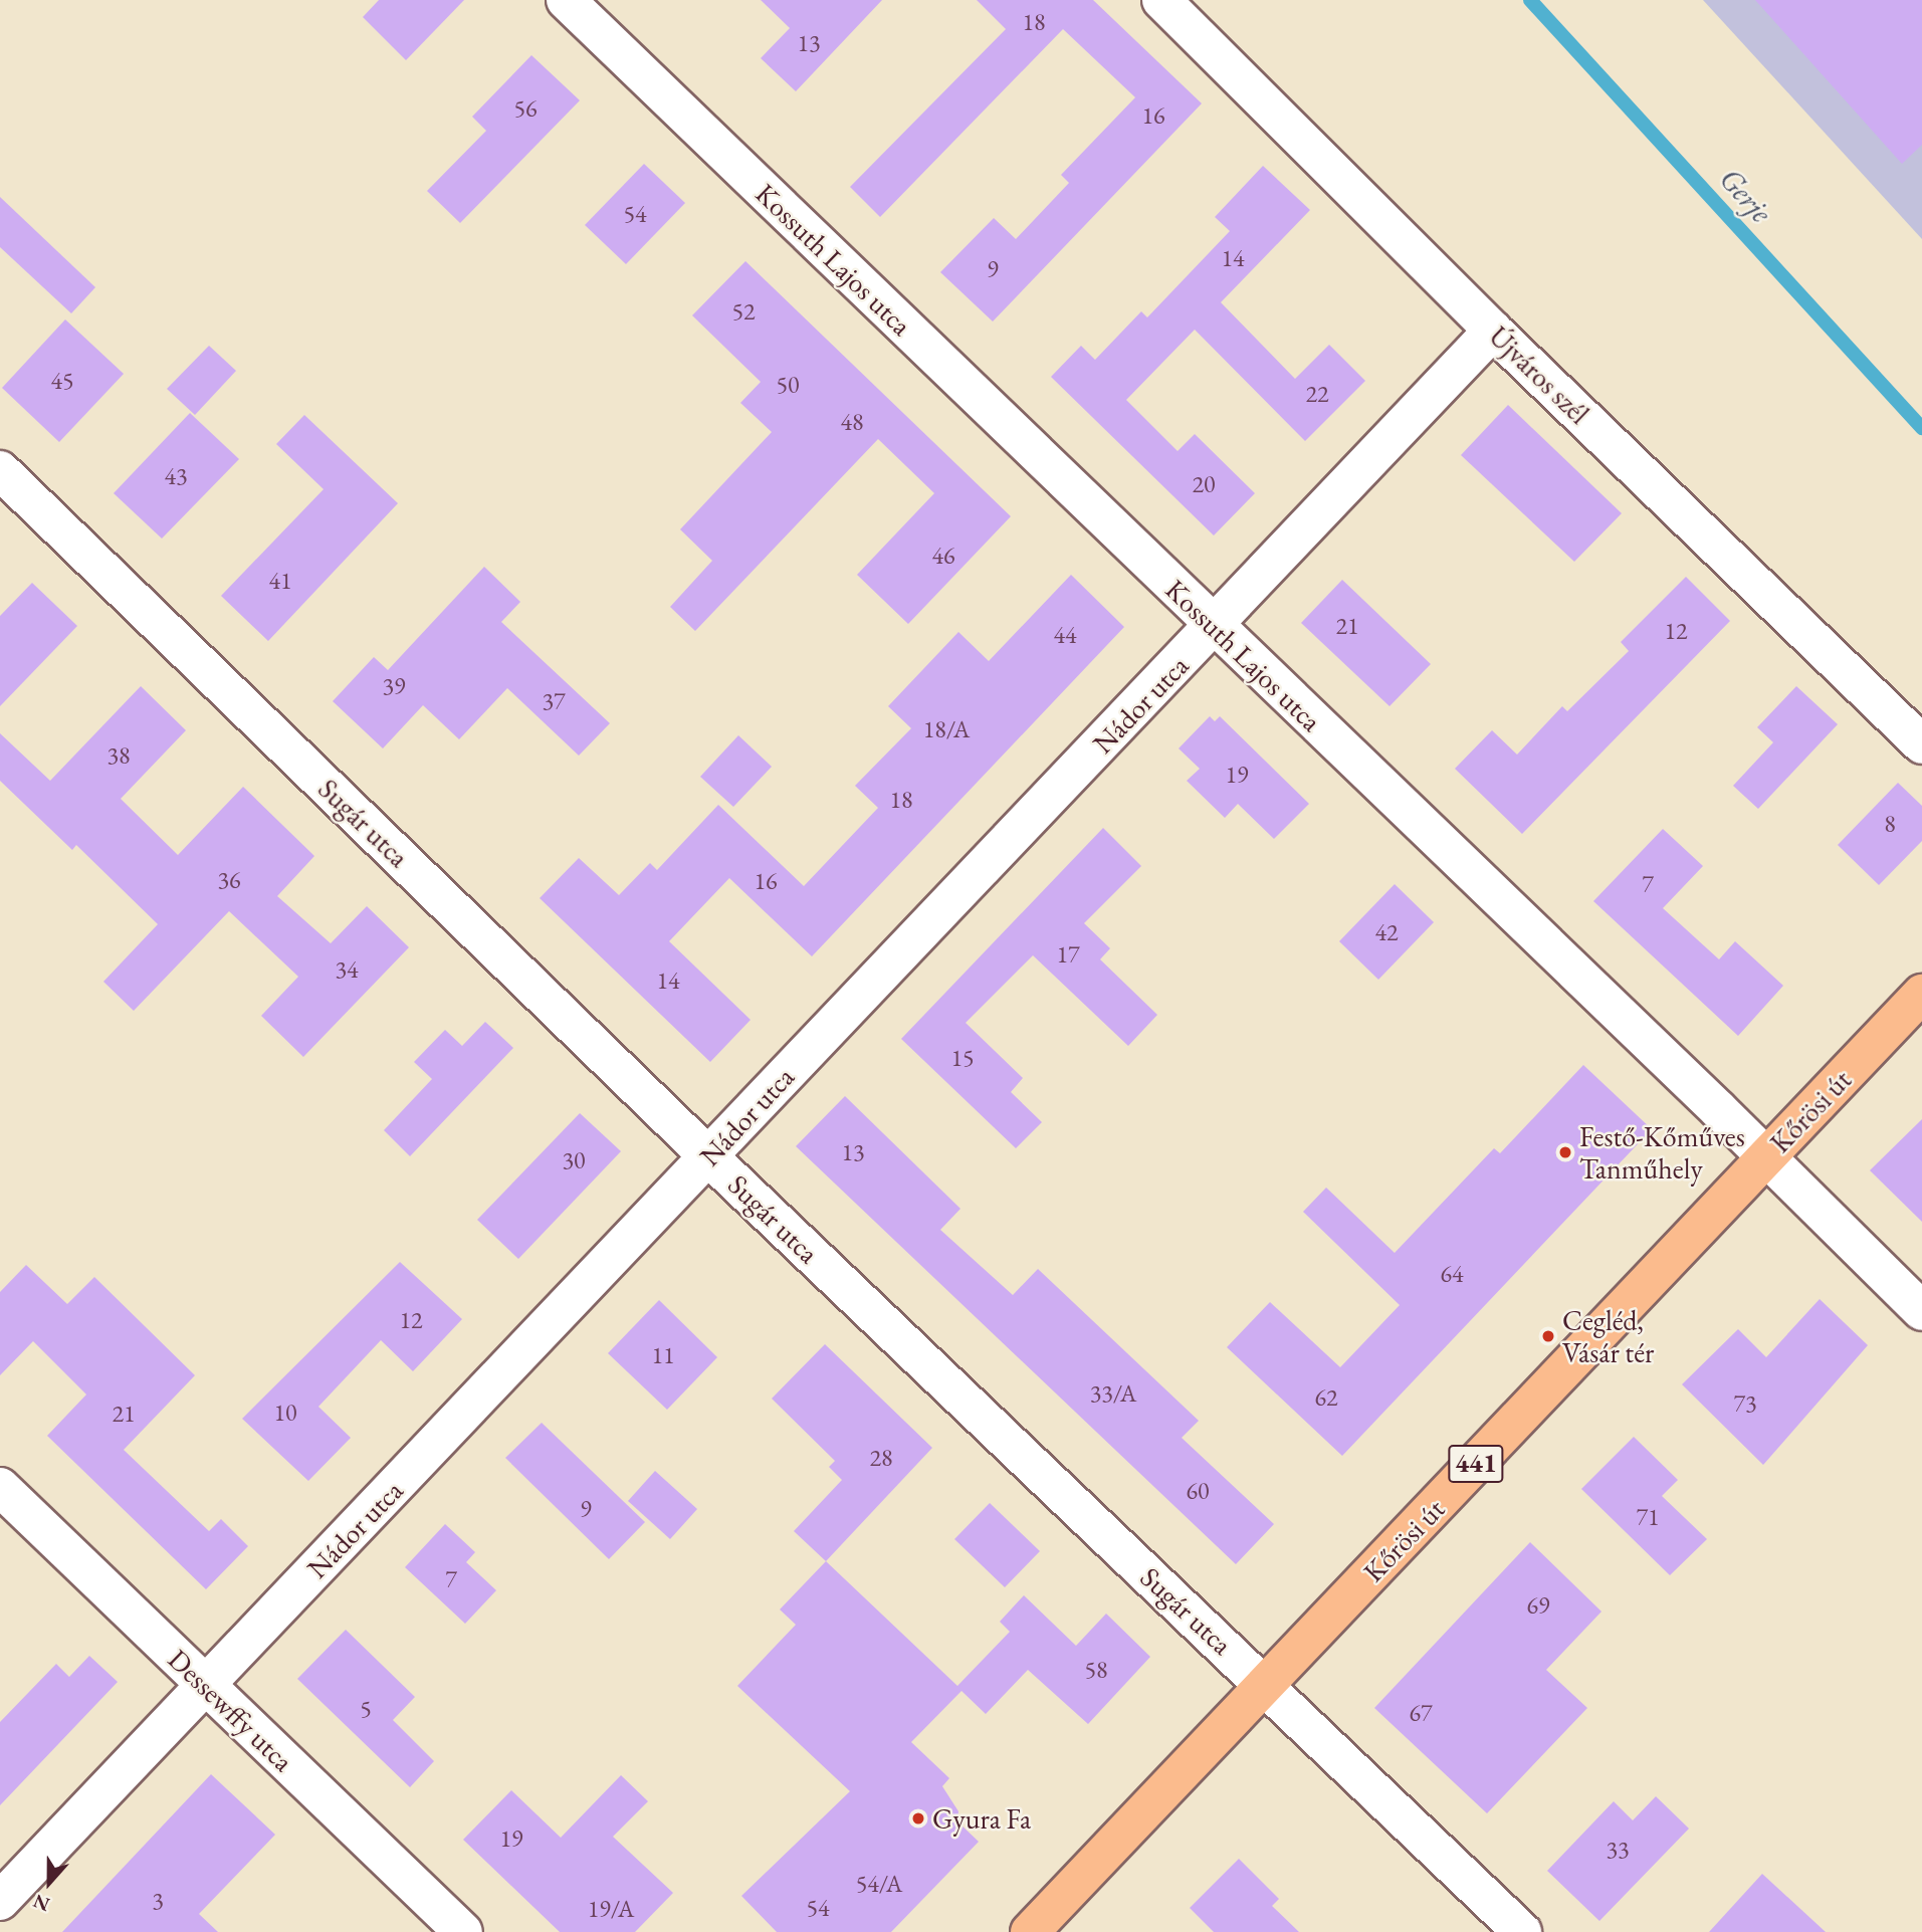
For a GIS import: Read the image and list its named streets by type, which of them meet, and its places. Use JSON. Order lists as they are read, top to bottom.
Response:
{
  "streets": {
    "main road": ["Kőrösi út", "441"],
    "street": [
      "Kossuth Lajos utca",
      "Újváros szél",
      "Nádor utca",
      "Sugár utca",
      "Dessewffy utca"
    ]
  },
  "crossings": [
    ["Kossuth Lajos utca", "Nádor utca"],
    ["Kossuth Lajos utca", "Kőrösi út"],
    ["Újváros szél", "Nádor utca"],
    ["Nádor utca", "Sugár utca"],
    ["Nádor utca", "Dessewffy utca"],
    ["Sugár utca", "Kőrösi út"]
  ],
  "water": ["Gerje"],
  "places": ["Festő-Kőműves Tanműhely", "Cegléd, Vásár tér", "Gyura Fa"],
  "house_numbers": [
    "18",
    "13",
    "56",
    "16",
    "54",
    "14",
    "9",
    "52",
    "45",
    "50",
    "22",
    "48",
    "43",
    "20",
    "46",
    "41",
    "21",
    "12",
    "44",
    "39",
    "37",
    "18/A",
    "38",
    "19",
    "18",
    "8",
    "36",
    "16",
    "7",
    "42",
    "17",
    "34",
    "14",
    "15",
    "13",
    "30",
    "64",
    "12",
    "11",
    "33/A",
    "62",
    "73",
    "10",
    "21",
    "28",
    "60",
    "9",
    "71",
    "7",
    "69",
    "58",
    "5",
    "67",
    "19",
    "33",
    "54/A",
    "3",
    "54",
    "19/A"
  ],
  "north": "bottom"
}
